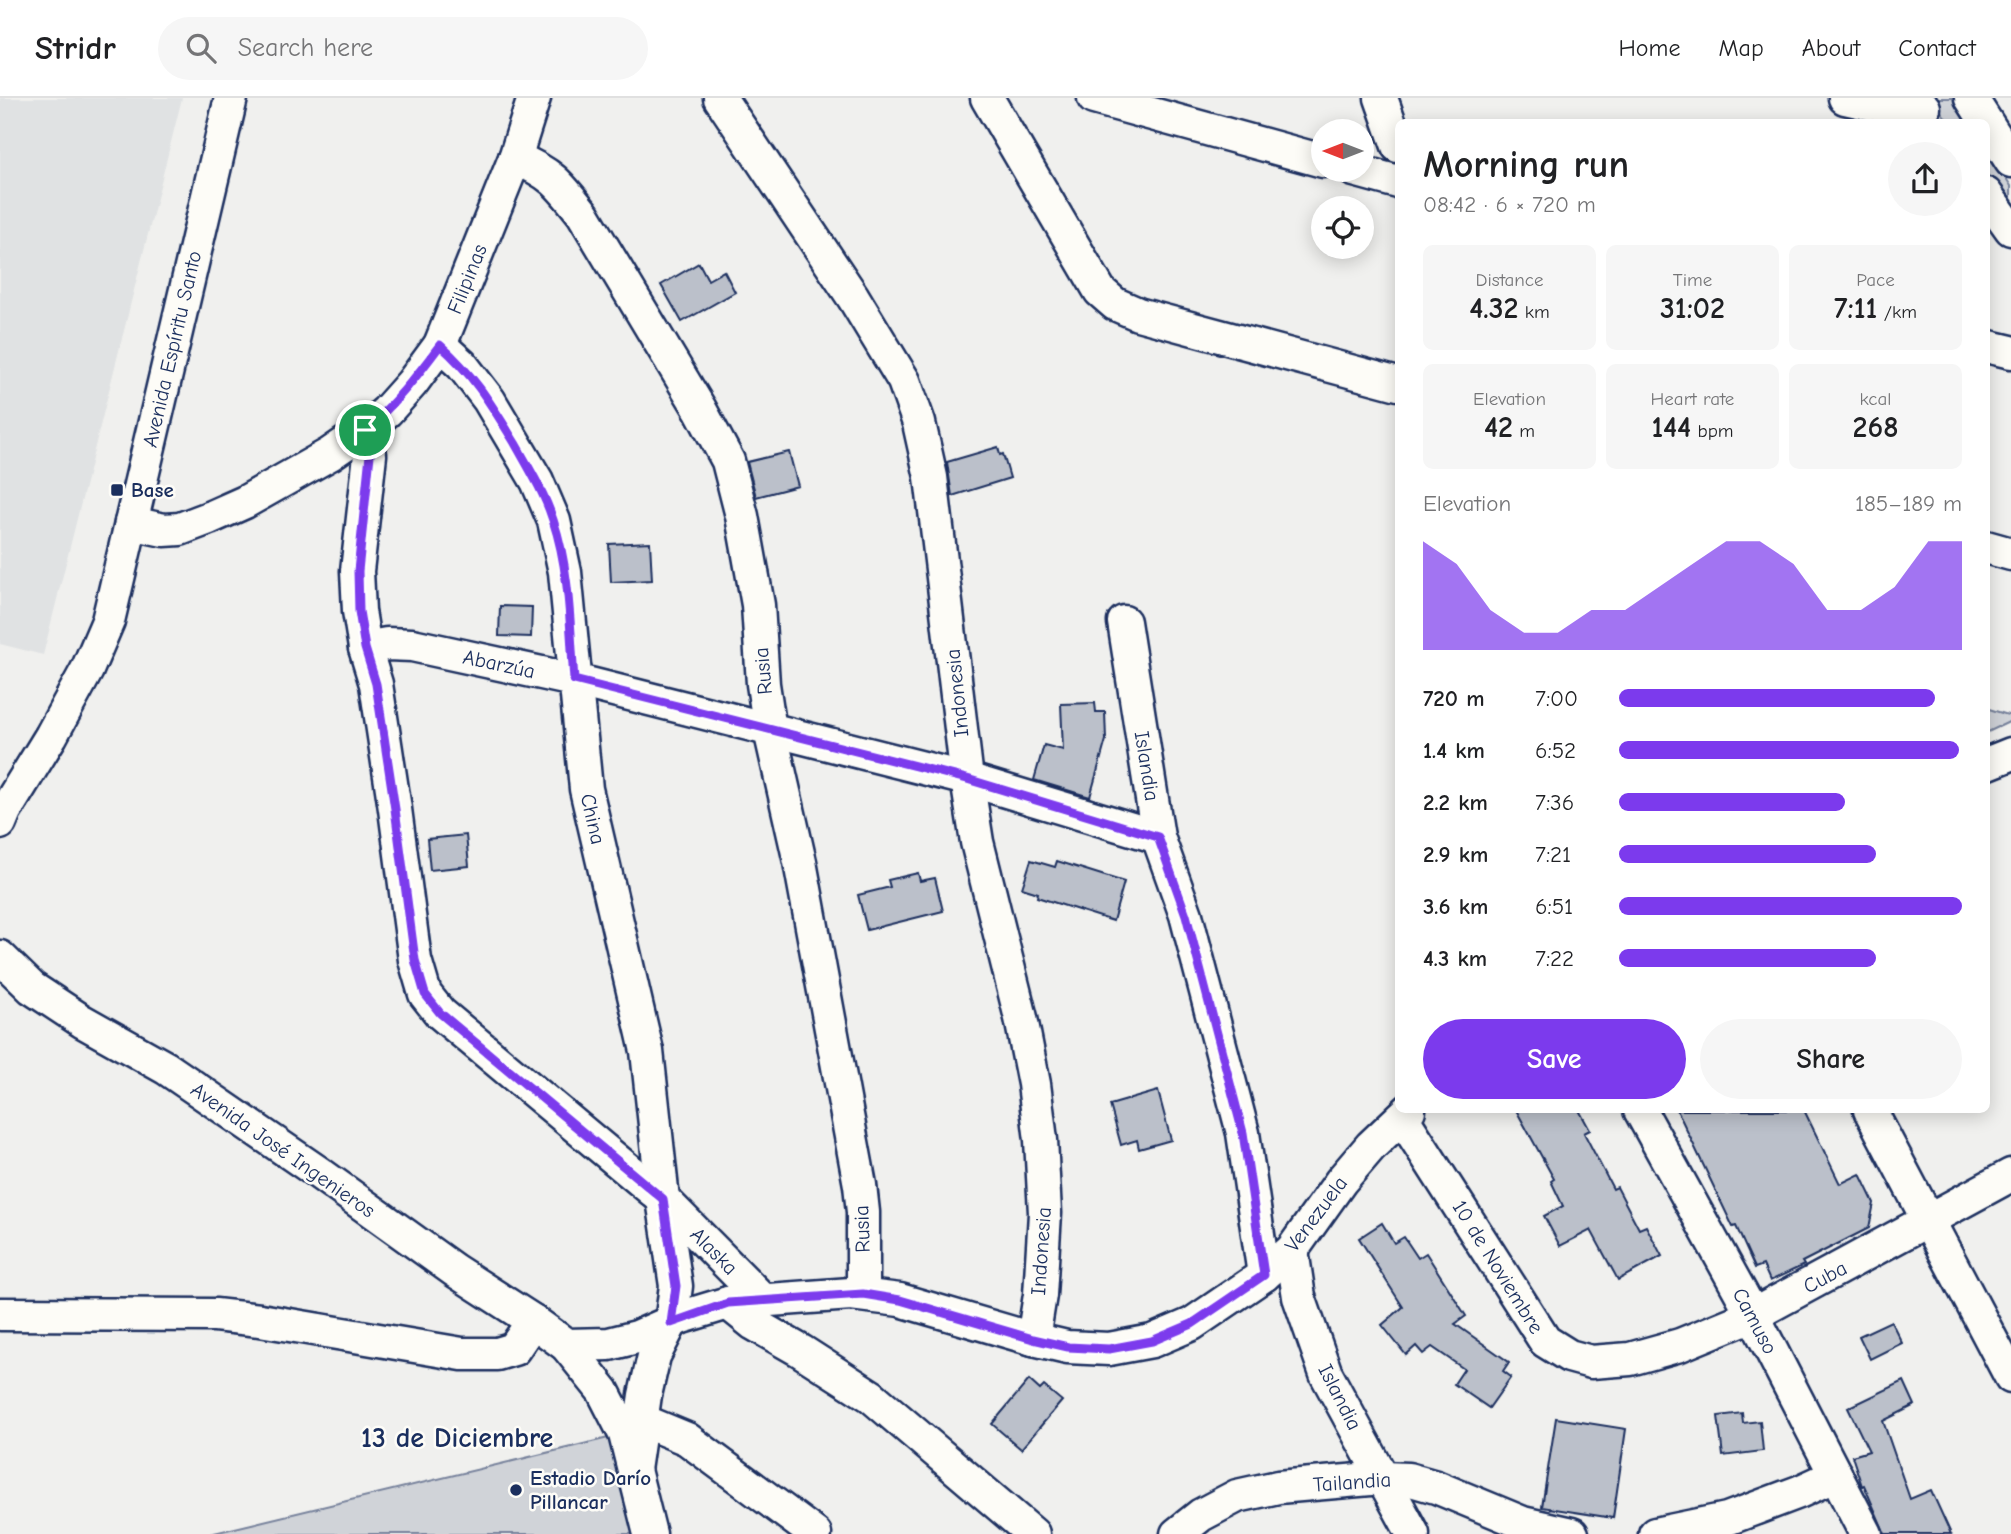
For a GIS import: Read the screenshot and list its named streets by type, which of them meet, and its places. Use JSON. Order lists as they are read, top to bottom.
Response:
{
  "streets": {
    "street": [
      "Filipinas",
      "Avenida Espíritu Santo",
      "Abarzúa",
      "Rusia",
      "Indonesia",
      "Islandia",
      "China",
      "Avenida José Ingenieros",
      "Venezuela",
      "Alaska",
      "10 de Noviembre",
      "Cuba",
      "Camuso",
      "Tailandia"
    ]
  },
  "crossings": [
    ["Filipinas", "Avenida Espíritu Santo"],
    ["Filipinas", "Rusia"],
    ["Filipinas", "China"],
    ["Filipinas", "Alaska"],
    ["Abarzúa", "Rusia"],
    ["Abarzúa", "Indonesia"],
    ["Abarzúa", "Islandia"],
    ["Abarzúa", "China"],
    ["Abarzúa", "Alaska"],
    ["Rusia", "Venezuela"],
    ["Indonesia", "Venezuela"],
    ["Islandia", "Venezuela"],
    ["Islandia", "Tailandia"],
    ["China", "Avenida José Ingenieros"],
    ["China", "Venezuela"],
    ["China", "Alaska"],
    ["Avenida José Ingenieros", "Venezuela"],
    ["Venezuela", "Alaska"],
    ["Venezuela", "10 de Noviembre"],
    ["10 de Noviembre", "Cuba"],
    ["Cuba", "Camuso"]
  ],
  "districts": ["13 de Diciembre"],
  "places": {
    "transit": ["Base"],
    "other": ["Estadio Darío Pillancar"]
  },
  "north": "left",
  "page": {
    "header": "Stridr",
    "search": "Search here",
    "nav": [
      "Home",
      "Map",
      "About",
      "Contact"
    ],
    "heading": ["Morning run", "08:42 · 6 × 720 m"],
    "stats": [
      ["Distance", "4.32 km"],
      ["Time", "31:02"],
      ["Pace", "7:11 /km"],
      ["Elevation", "42 m"],
      ["Heart rate", "144 bpm"],
      ["kcal", "268"]
    ],
    "chart": ["Elevation", "185–189 m"],
    "list": [
      {
        "name": "720 m",
        "note": "7:00"
      },
      {
        "name": "1.4 km",
        "note": "6:52"
      },
      {
        "name": "2.2 km",
        "note": "7:36"
      },
      {
        "name": "2.9 km",
        "note": "7:21"
      },
      {
        "name": "3.6 km",
        "note": "6:51"
      },
      {
        "name": "4.3 km",
        "note": "7:22"
      }
    ],
    "buttons": ["Save", "Share"]
  }
}
